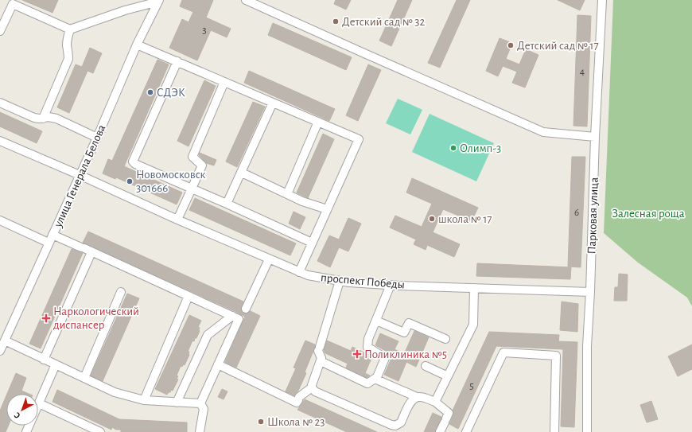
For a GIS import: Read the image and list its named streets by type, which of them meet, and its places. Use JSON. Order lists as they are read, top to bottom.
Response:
{
  "streets": {
    "street": ["улица Генерала Белова", "Парковая улица", "проспект Победы"]
  },
  "crossings": [
    ["улица Генерала Белова", "проспект Победы"],
    ["Парковая улица", "проспект Победы"]
  ],
  "parks": ["Залесная роща"],
  "places": {
    "other": [
      "Детский сад № 32",
      "Детский сад № 17",
      "СДЭК",
      "Олимп-3",
      "Новомосковск 301666",
      "школа № 17",
      "Школа № 23"
    ],
    "health": ["Наркологический диспансер", "Поликлиника №5"]
  },
  "house_numbers": [
    "3",
    "4",
    "6",
    "5"
  ],
  "north": "bottom left"
}
